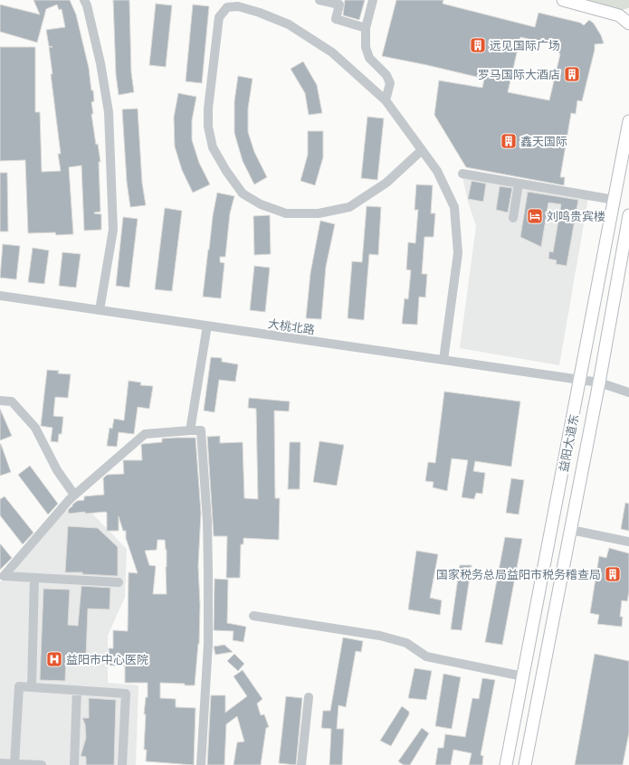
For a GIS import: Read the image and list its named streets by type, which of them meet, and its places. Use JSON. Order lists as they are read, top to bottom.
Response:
{
  "streets": {
    "main road": ["益阳大道东"],
    "street": ["大桃北路"]
  },
  "crossings": [
    ["大桃北路", "益阳大道东"]
  ],
  "places": {
    "building": [
      "远见国际广场",
      "罗马国际大酒店",
      "鑫天国际",
      "国家税务总局益阳市税务稽查局"
    ],
    "hotel": ["刘鸣贵宾楼"],
    "hospital": ["益阳市中心医院"]
  }
}
